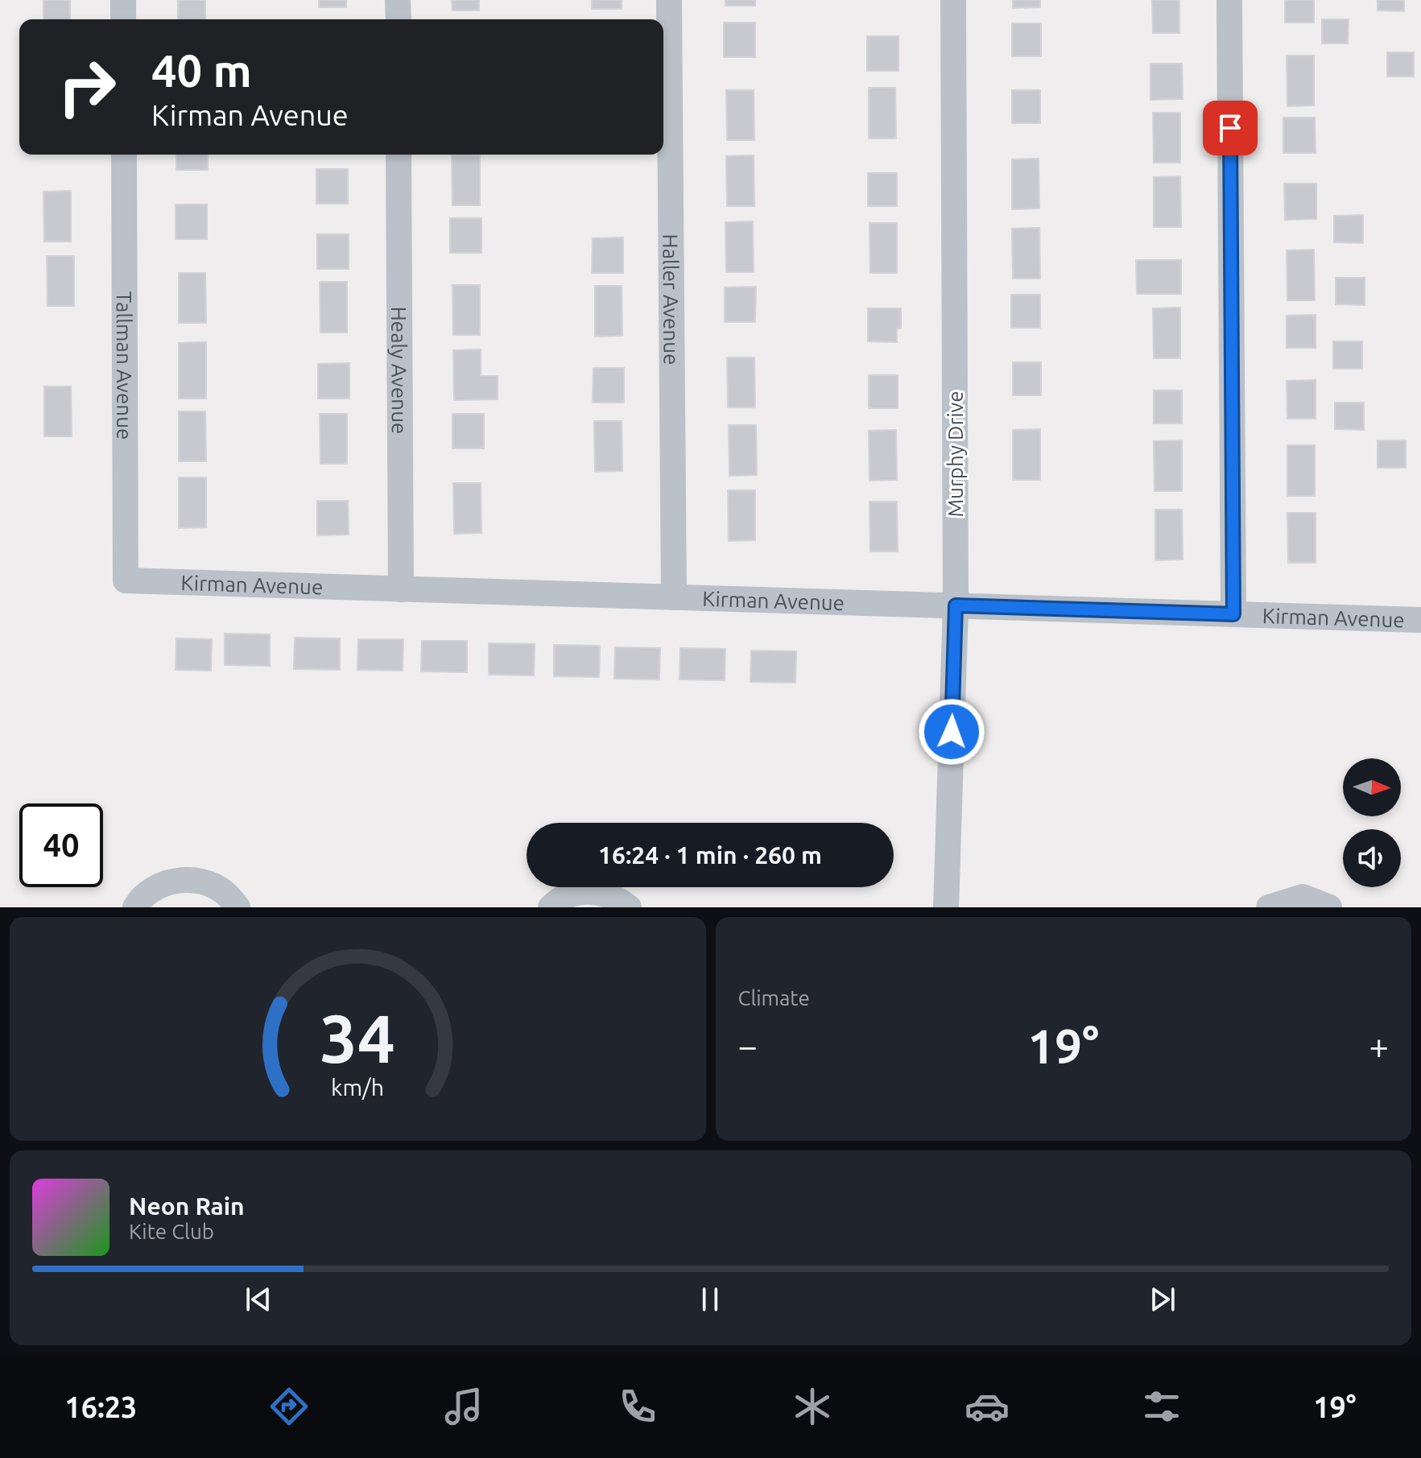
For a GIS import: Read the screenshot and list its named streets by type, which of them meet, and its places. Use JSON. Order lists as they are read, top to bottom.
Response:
{
  "streets": {
    "street": [
      "Haller Avenue",
      "Tallman Avenue",
      "Healy Avenue",
      "Murphy Drive",
      "Kirman Avenue"
    ]
  },
  "crossings": [
    ["Haller Avenue", "Kirman Avenue"],
    ["Tallman Avenue", "Kirman Avenue"],
    ["Healy Avenue", "Kirman Avenue"],
    ["Murphy Drive", "Kirman Avenue"]
  ],
  "north": "right",
  "page": {
    "turn": ["40 m", "Kirman Avenue"],
    "limit": "40",
    "trip": "16:24 · 1 min · 260 m",
    "tile": "Climate",
    "heat": ["−", "19°", "+"],
    "song": ["Neon Rain", "Kite Club"],
    "tabs": ["16:23", "19°"],
    "gauge": ["34", "km/h"]
  }
}
